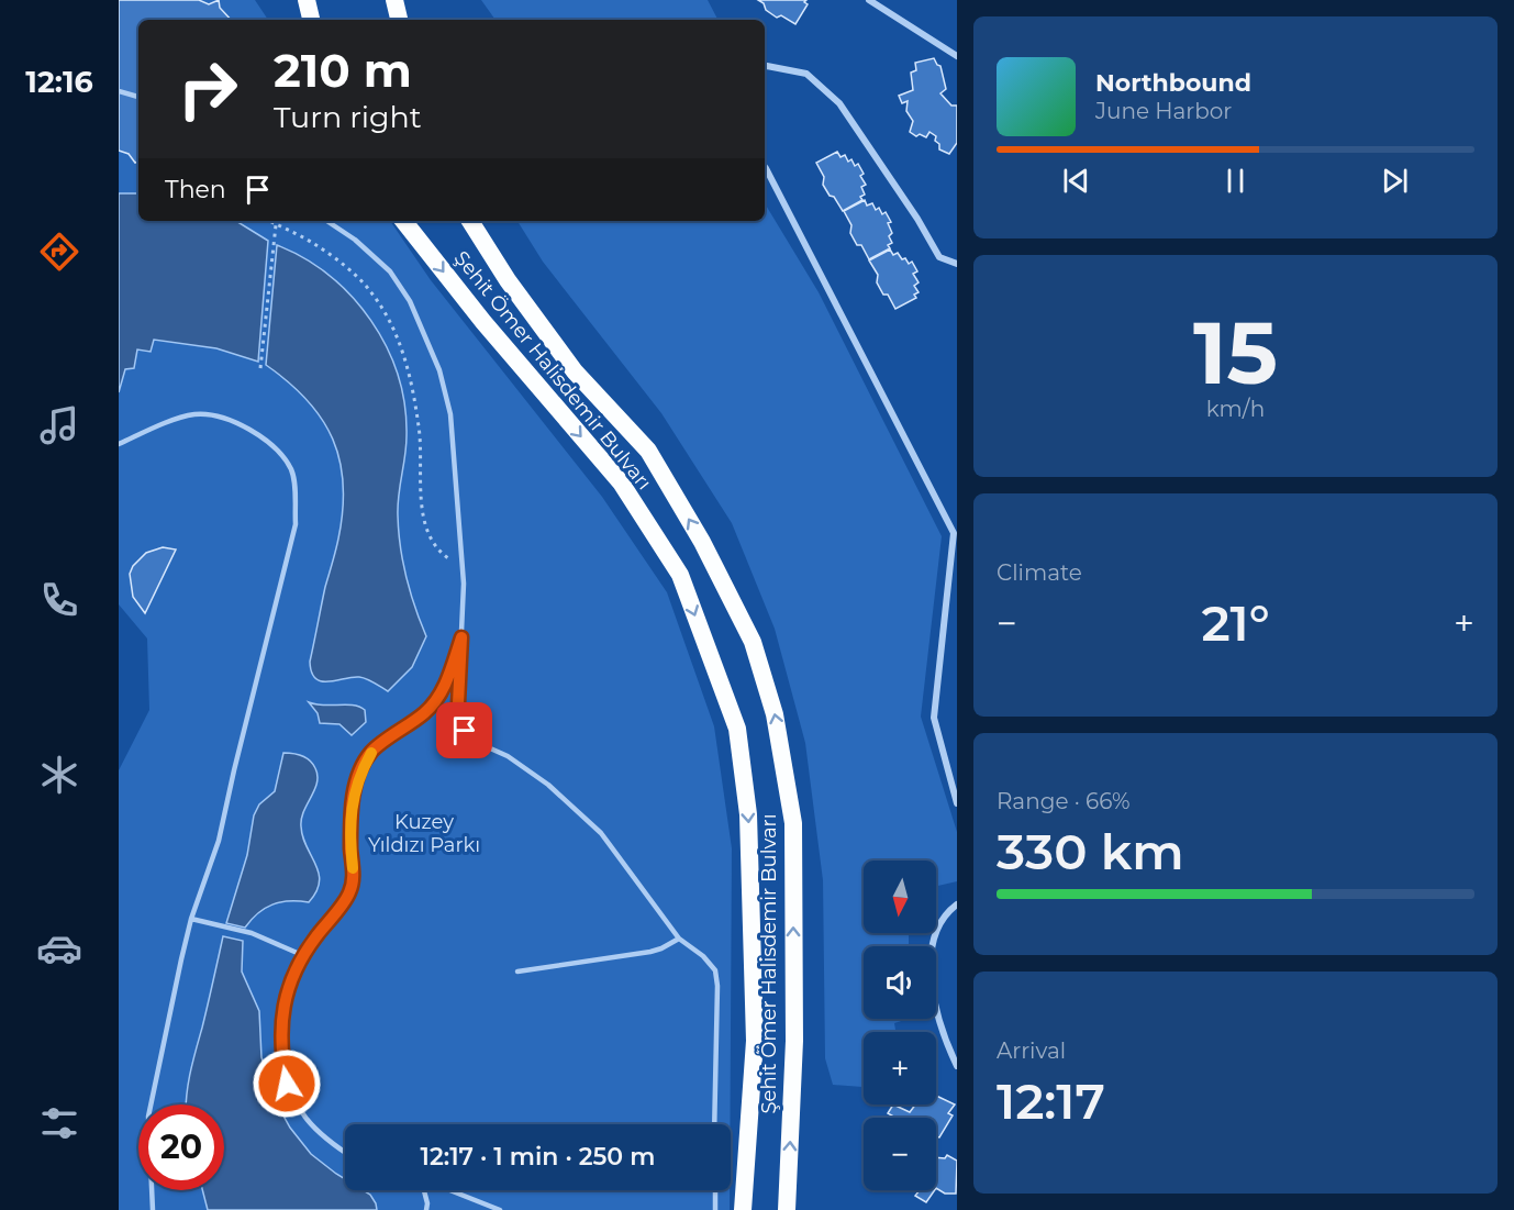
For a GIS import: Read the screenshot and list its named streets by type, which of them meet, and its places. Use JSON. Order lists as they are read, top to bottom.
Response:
{
  "streets": {
    "highway": ["Şehit Ömer Halisdemir Bulvarı"]
  },
  "parks": ["Kuzey Yıldızı Parkı"],
  "north": "bottom",
  "page": {
    "tabs": "12:16",
    "turn": ["210 m", "Turn right"],
    "song": ["Northbound", "June Harbor"],
    "then": "Then",
    "tile": [
      ["15", "km/h"],
      "Climate",
      ["Range · 66%", "330 km"],
      ["Arrival", "12:17"]
    ],
    "heat": ["−", "21°", "+"],
    "map_buttons": ["+", "−"],
    "limit": "20",
    "trip": "12:17 · 1 min · 250 m"
  }
}
